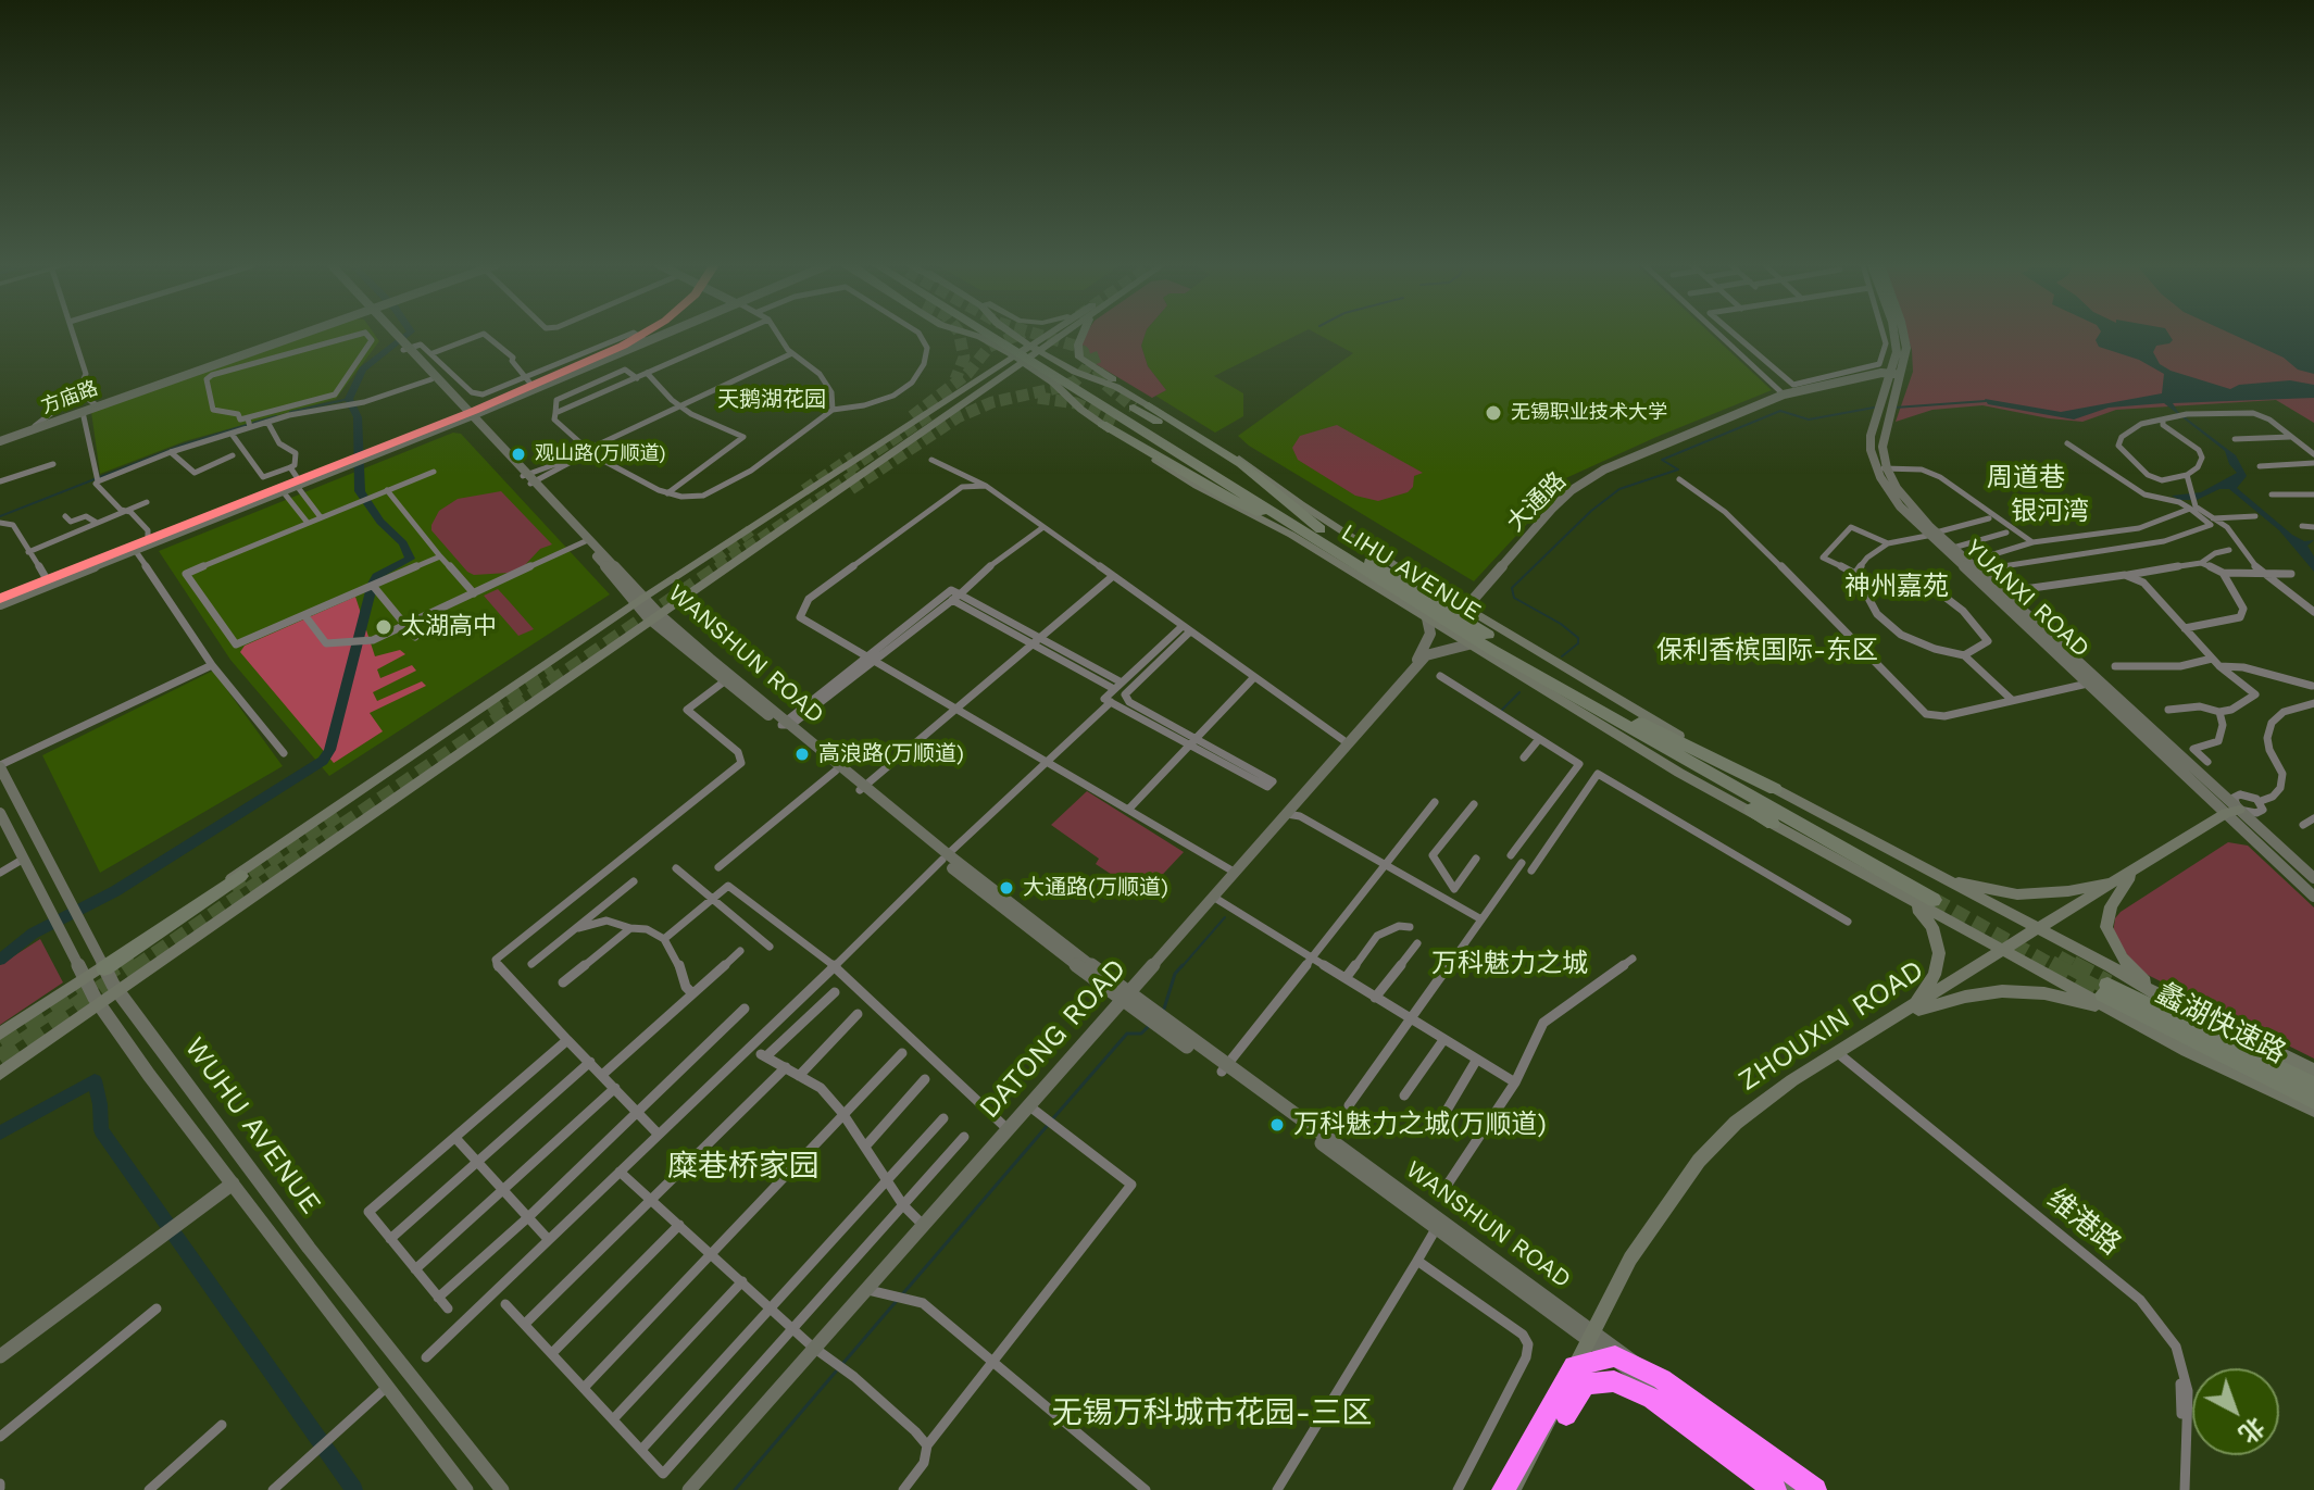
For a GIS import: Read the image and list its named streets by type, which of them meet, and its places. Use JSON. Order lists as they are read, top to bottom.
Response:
{
  "streets": {
    "highway": ["LIHU AVENUE", "蠡湖快速路"],
    "main road": [
      "方庙路",
      "大通路",
      "YUANXI ROAD",
      "WANSHUN ROAD",
      "ZHOUXIN ROAD",
      "DATONG ROAD",
      "WUHU AVENUE"
    ],
    "street": ["维港路"]
  },
  "crossings": [
    ["大通路", "YUANXI ROAD"],
    ["YUANXI ROAD", "ZHOUXIN ROAD"],
    ["WANSHUN ROAD", "ZHOUXIN ROAD"],
    ["WANSHUN ROAD", "DATONG ROAD"],
    ["ZHOUXIN ROAD", "维港路"]
  ],
  "districts": [
    "天鹅湖花园",
    "周道巷",
    "银河湾",
    "神州嘉苑",
    "保利香槟国际-东区",
    "万科魅力之城",
    "糜巷桥家园",
    "无锡万科城市花园-三区"
  ],
  "places": [
    "无锡职业技术大学",
    "观山路(万顺道)",
    "太湖高中",
    "高浪路(万顺道)",
    "大通路(万顺道)",
    "万科魅力之城(万顺道)"
  ],
  "north": "bottom right"
}
